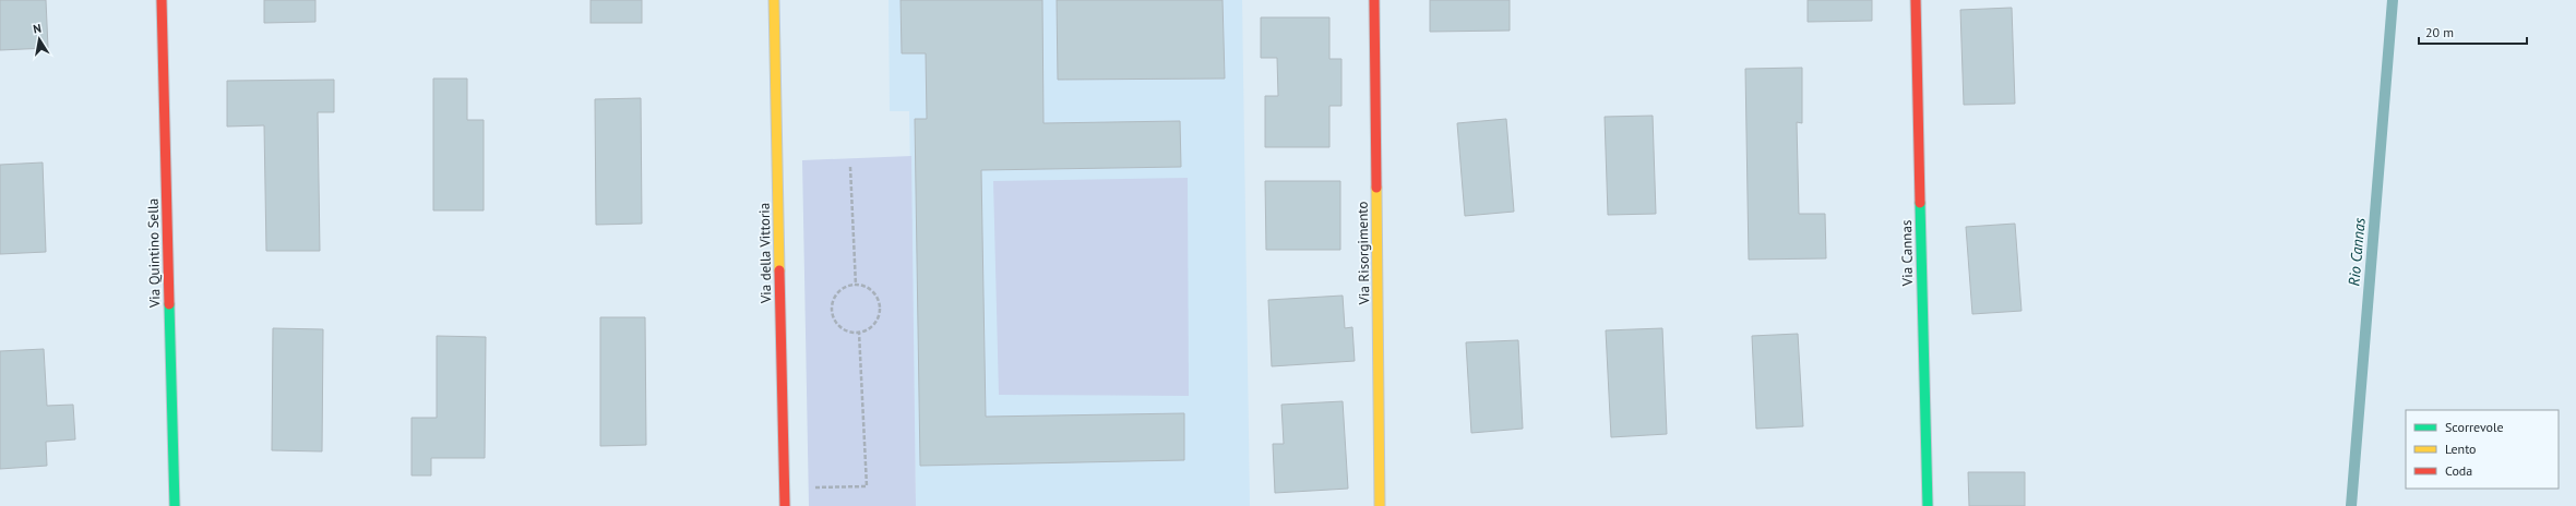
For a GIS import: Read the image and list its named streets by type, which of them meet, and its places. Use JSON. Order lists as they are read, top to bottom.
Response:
{
  "streets": {
    "street": [
      "Via Quintino Sella",
      "Via della Vittoria",
      "Via Risorgimento",
      "Via Cannas"
    ]
  },
  "water": ["Rio Cannas"],
  "legend": ["Scorrevole", "Lento", "Coda"],
  "scale_bar": "20 m",
  "north": "top"
}
